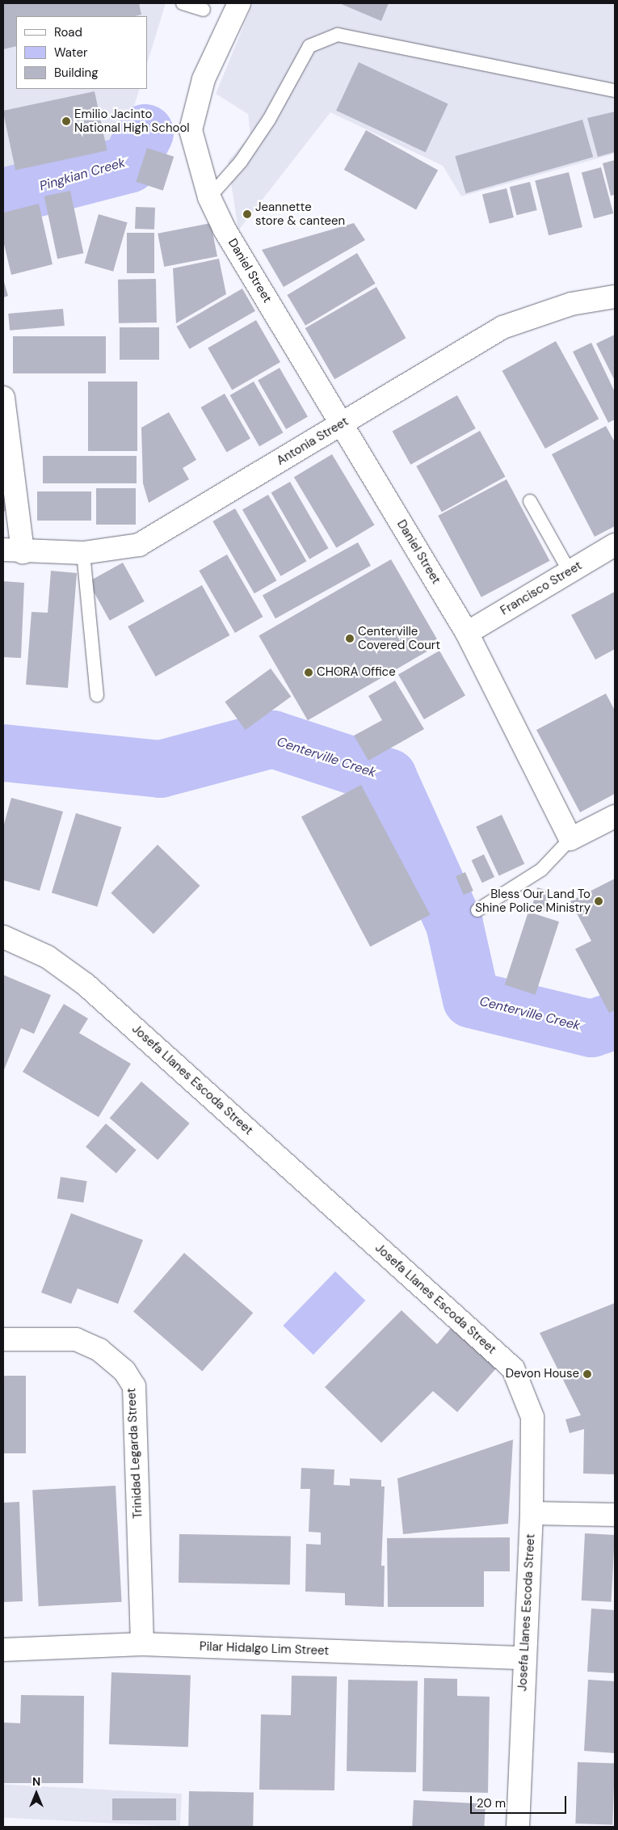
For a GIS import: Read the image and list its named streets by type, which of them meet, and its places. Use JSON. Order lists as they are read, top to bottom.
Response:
{
  "streets": {
    "street": [
      "Daniel Street",
      "Antonia Street",
      "Francisco Street",
      "Josefa Llanes Escoda Street",
      "Trinidad Legarda Street",
      "Pilar Hidalgo Lim Street"
    ]
  },
  "crossings": [
    ["Daniel Street", "Antonia Street"],
    ["Daniel Street", "Francisco Street"],
    ["Josefa Llanes Escoda Street", "Pilar Hidalgo Lim Street"],
    ["Trinidad Legarda Street", "Pilar Hidalgo Lim Street"]
  ],
  "water": ["Pingkian Creek", "Centerville Creek"],
  "places": [
    "Emilio Jacinto National High School",
    "Jeannette store & canteen",
    "Centerville Covered Court",
    "CHORA Office",
    "Bless Our Land To Shine Police Ministry",
    "Devon House"
  ],
  "legend": ["Road", "Water", "Building"],
  "scale_bar": "20 m",
  "north": "top"
}
